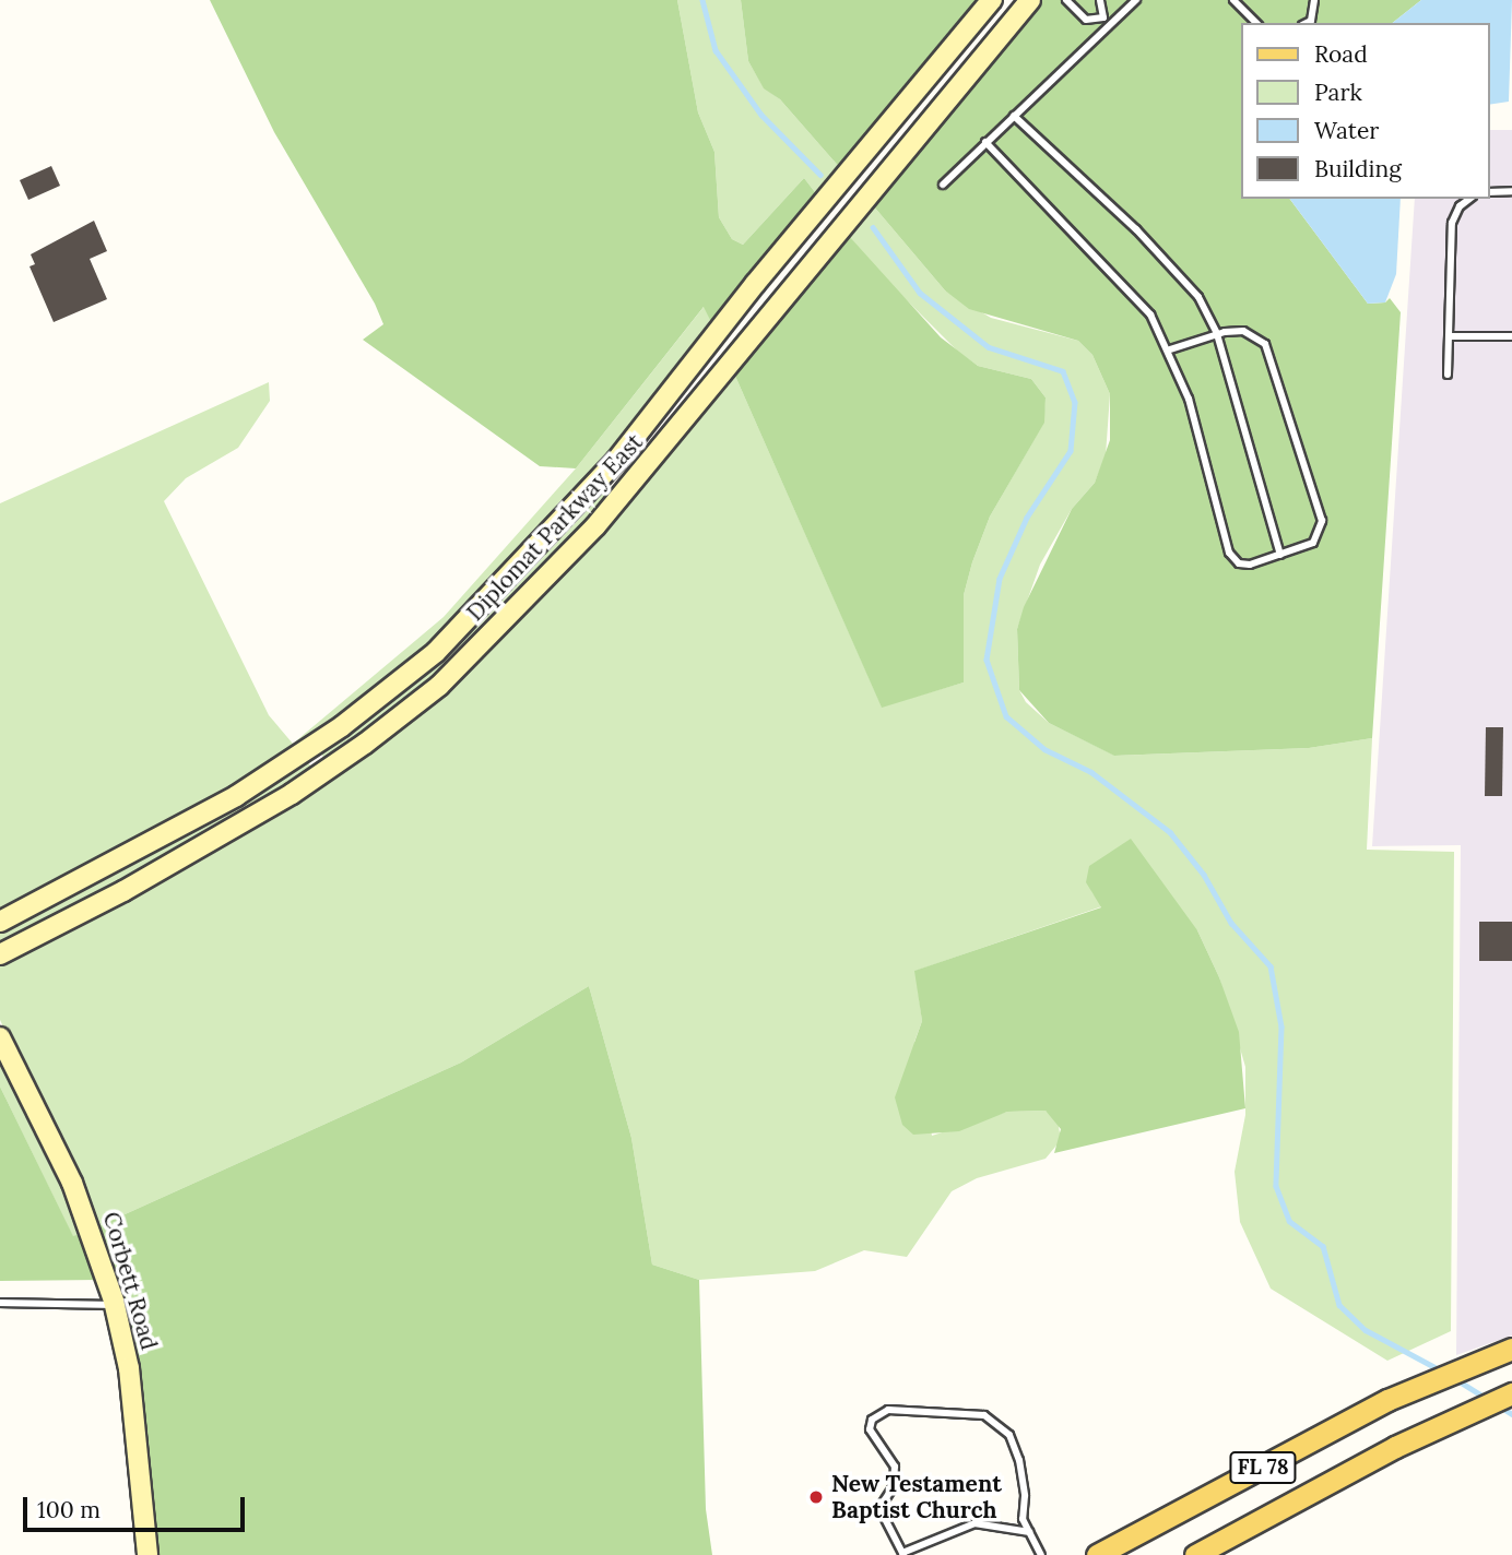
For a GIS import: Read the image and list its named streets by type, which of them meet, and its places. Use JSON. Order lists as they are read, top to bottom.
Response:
{
  "streets": {
    "main road": ["Diplomat Parkway East", "Corbett Road", "FL 78"]
  },
  "places": ["New Testament Baptist Church"],
  "legend": [
    "Road",
    "Park",
    "Water",
    "Building"
  ],
  "scale_bar": "100 m"
}
